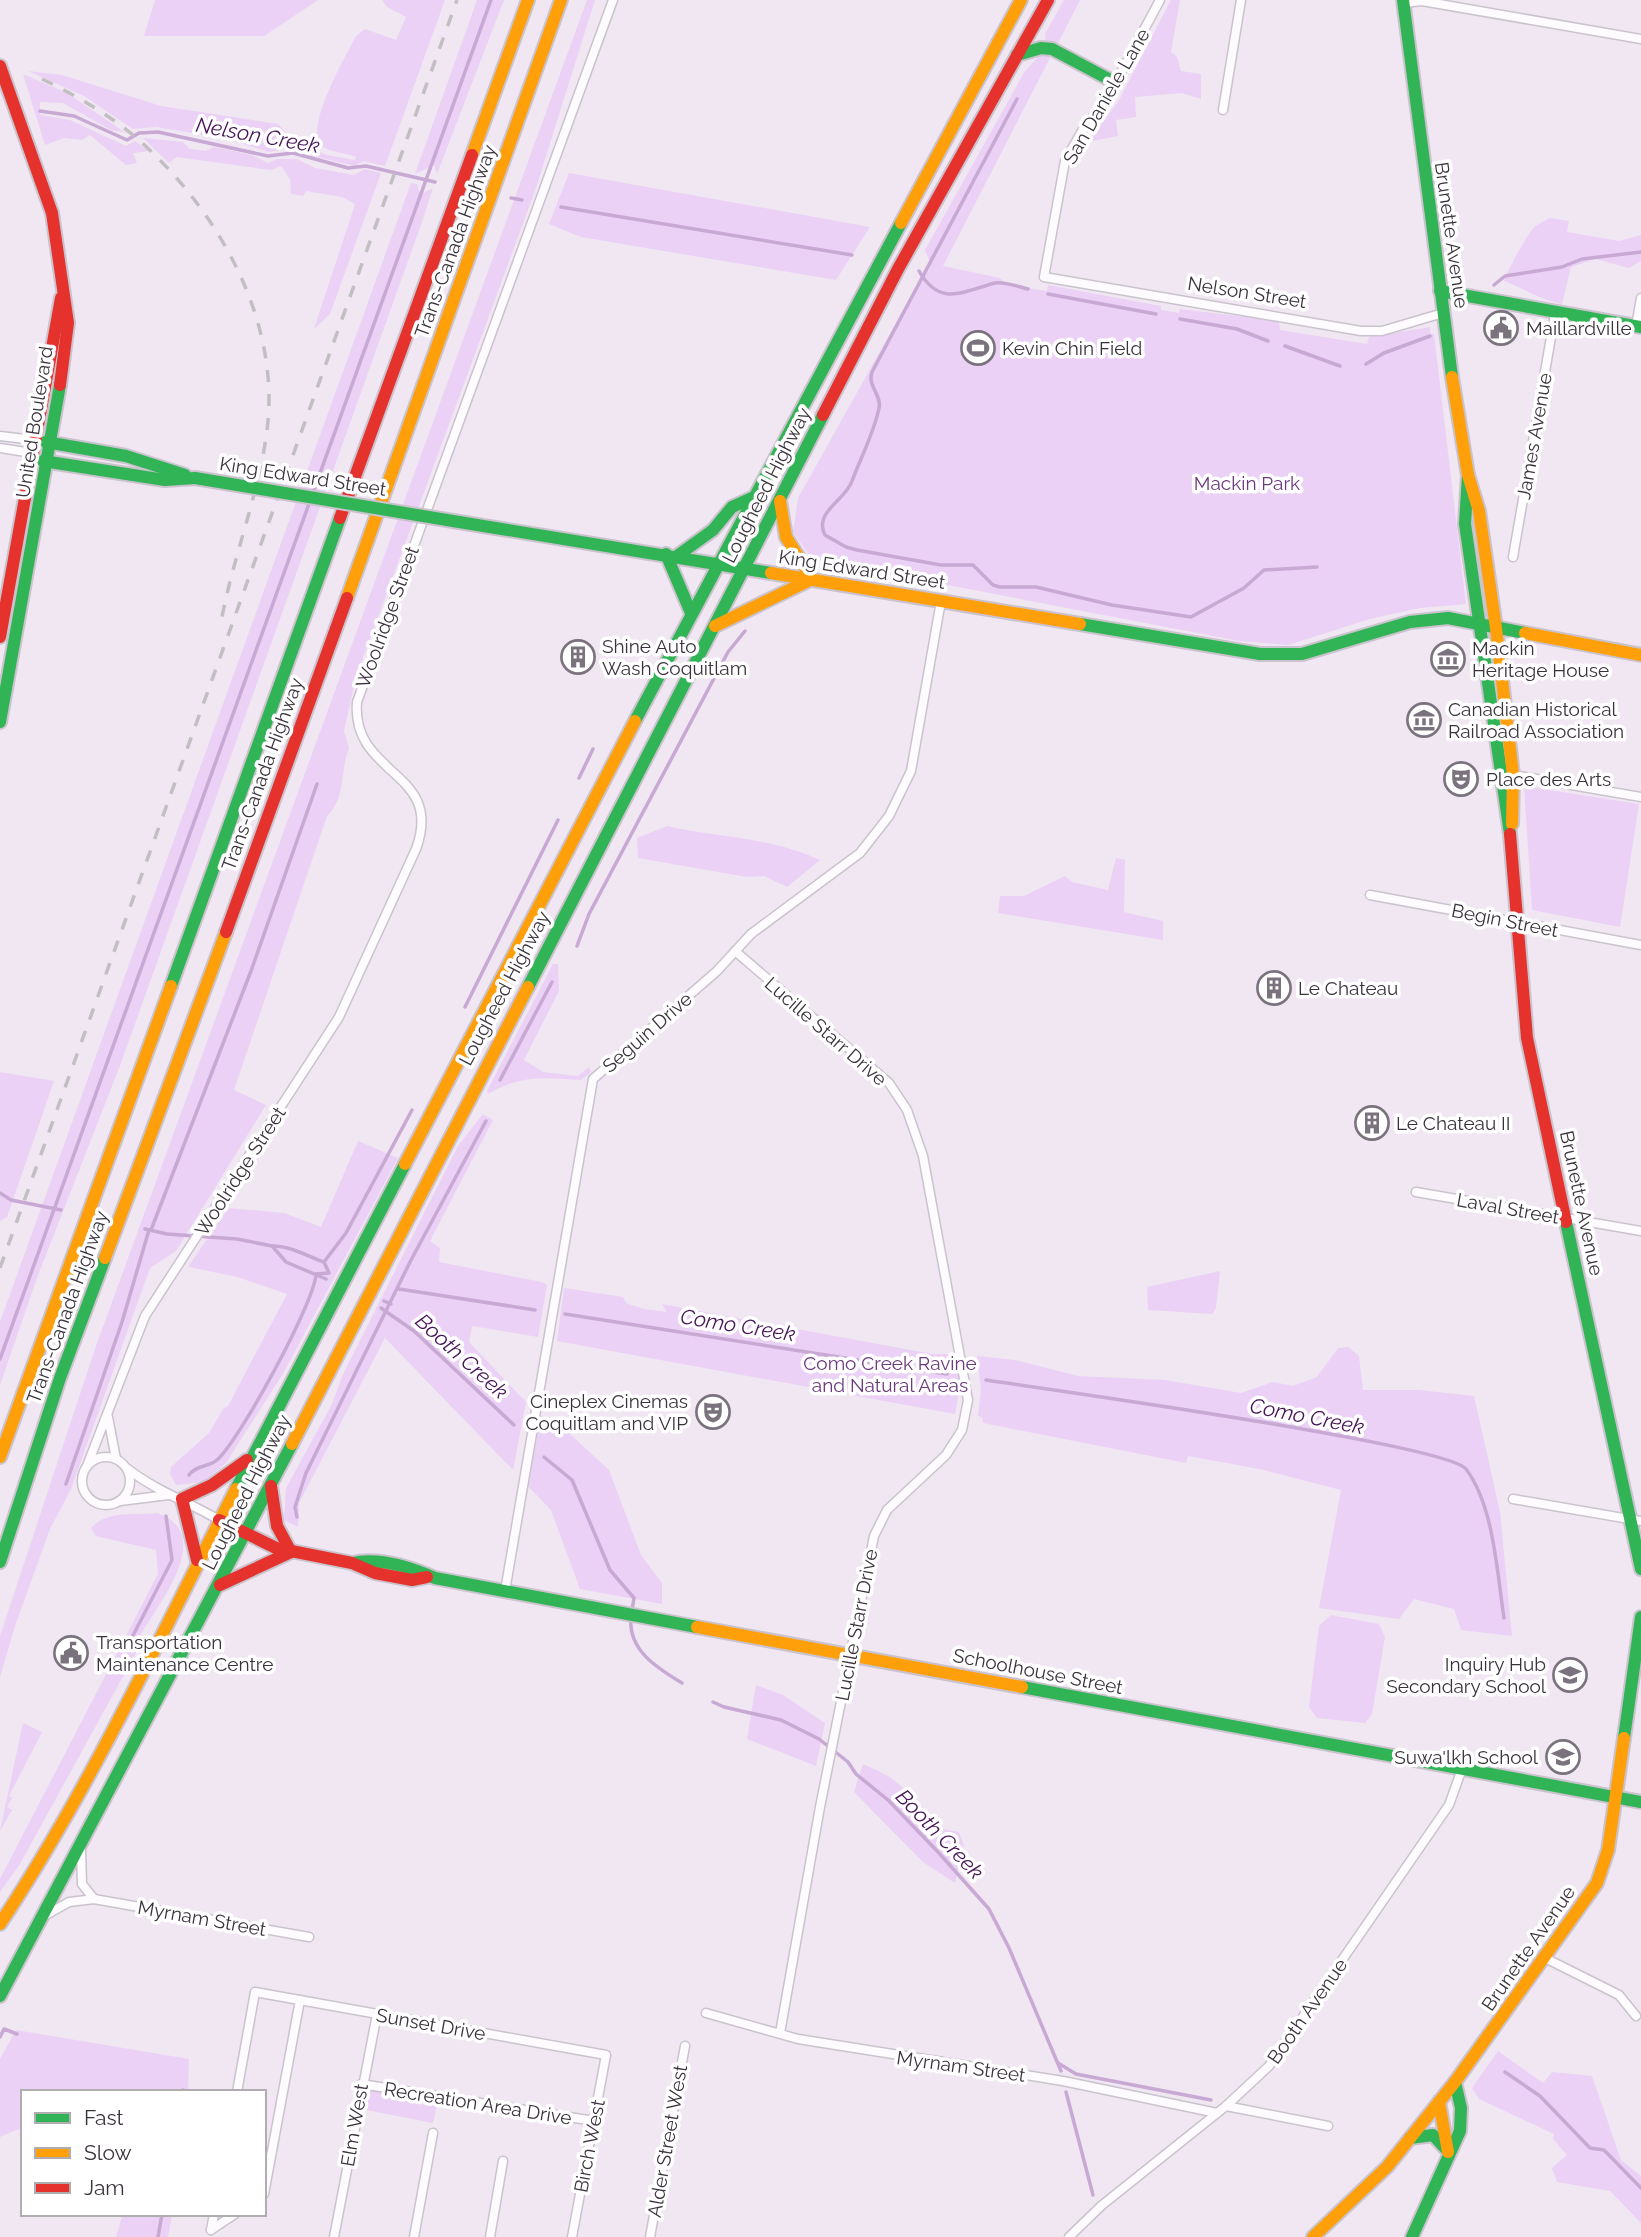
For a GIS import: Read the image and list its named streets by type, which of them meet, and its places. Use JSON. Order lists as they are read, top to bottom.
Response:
{
  "streets": {
    "main road": [
      "Brunette Avenue",
      "Trans-Canada Highway",
      "United Boulevard",
      "King Edward Street",
      "Lougheed Highway",
      "Schoolhouse Street"
    ],
    "street": [
      "San Daniele Lane",
      "Nelson Street",
      "James Avenue",
      "Woolridge Street",
      "Begin Street",
      "Lucille Starr Drive",
      "Seguin Drive",
      "Laval Street",
      "Myrnam Street",
      "Booth Avenue",
      "Sunset Drive",
      "Recreation Area Drive",
      "Elm West",
      "Alder Street West",
      "Birch West"
    ]
  },
  "crossings": [
    ["San Daniele Lane", "Nelson Street"],
    ["Brunette Avenue", "Nelson Street"],
    ["Brunette Avenue", "King Edward Street"],
    ["Brunette Avenue", "Begin Street"],
    ["Brunette Avenue", "Laval Street"],
    ["Brunette Avenue", "Schoolhouse Street"],
    ["United Boulevard", "King Edward Street"],
    ["King Edward Street", "Lougheed Highway"],
    ["King Edward Street", "Seguin Drive"],
    ["Lougheed Highway", "Schoolhouse Street"],
    ["Lougheed Highway", "Myrnam Street"],
    ["Woolridge Street", "Schoolhouse Street"],
    ["Lucille Starr Drive", "Seguin Drive"],
    ["Lucille Starr Drive", "Schoolhouse Street"],
    ["Lucille Starr Drive", "Myrnam Street"],
    ["Seguin Drive", "Schoolhouse Street"],
    ["Schoolhouse Street", "Booth Avenue"],
    ["Myrnam Street", "Booth Avenue"],
    ["Sunset Drive", "Elm West"],
    ["Sunset Drive", "Birch West"],
    ["Recreation Area Drive", "Elm West"],
    ["Recreation Area Drive", "Birch West"]
  ],
  "water": ["Nelson Creek", "Como Creek", "Booth Creek"],
  "parks": ["Mackin Park", "Como Creek Ravine and Natural Areas"],
  "places": {
    "public building": ["Maillardville", "Transportation Maintenance Centre"],
    "sports": ["Kevin Chin Field"],
    "building": ["Shine Auto Wash Coquitlam", "Le Chateau", "Le Chateau II"],
    "museum": ["Mackin Heritage House", "Canadian Historical Railroad Association"],
    "theatre": ["Place des Arts", "Cineplex Cinemas Coquitlam and VIP"],
    "school or university": ["Inquiry Hub Secondary School", "Suwa'lkh School"]
  },
  "legend": ["Fast", "Slow", "Jam"]
}
